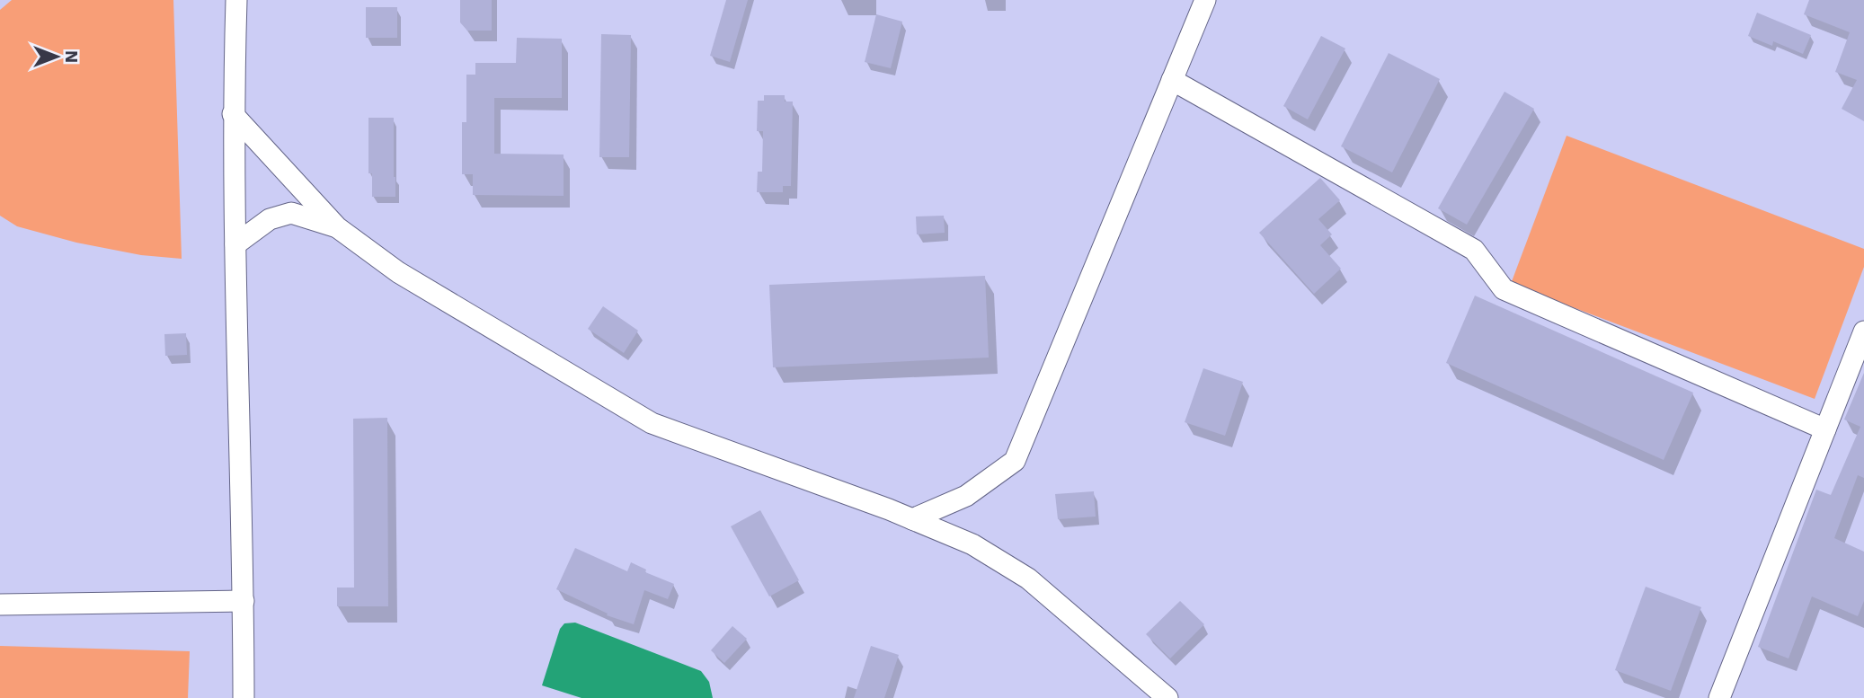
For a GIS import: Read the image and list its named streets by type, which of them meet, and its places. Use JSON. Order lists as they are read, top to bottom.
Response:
{
  "north": "right"
}
